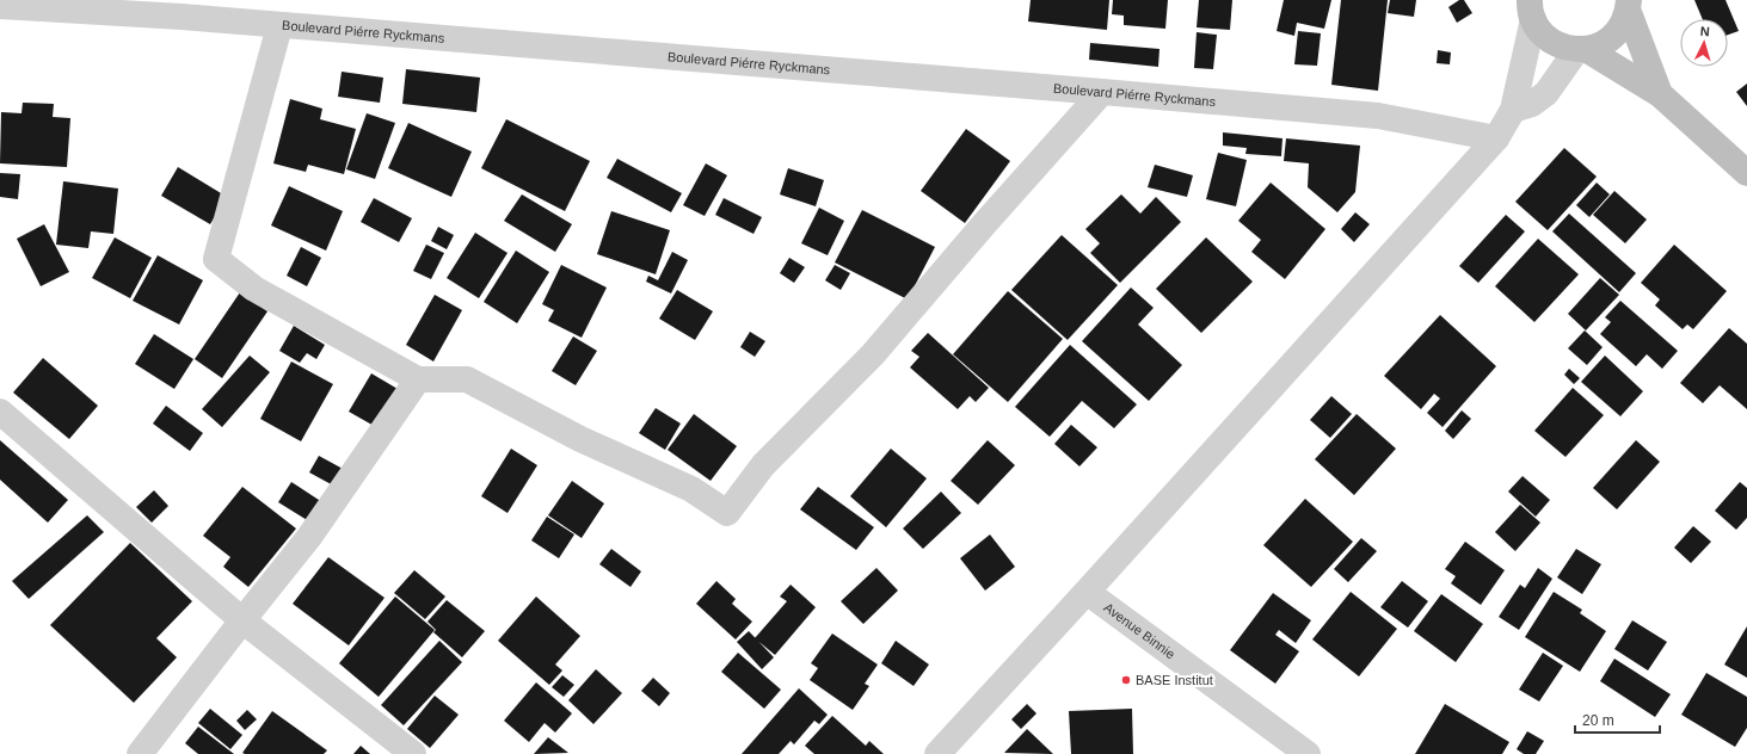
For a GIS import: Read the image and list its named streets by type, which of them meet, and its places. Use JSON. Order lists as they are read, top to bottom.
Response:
{
  "streets": {
    "street": ["Boulevard Piérre Ryckmans", "Avenue Binnie"]
  },
  "places": ["BASE Institut"],
  "scale_bar": "20 m",
  "north": "top"
}
